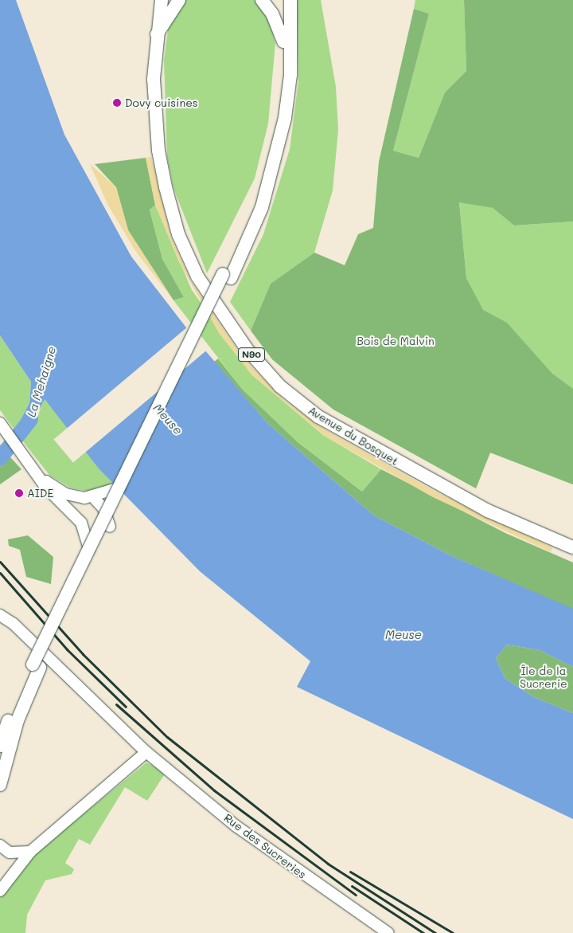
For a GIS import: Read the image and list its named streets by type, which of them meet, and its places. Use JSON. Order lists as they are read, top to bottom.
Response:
{
  "streets": {
    "main road": ["N90", "Avenue du Bosquet"],
    "street": ["Rue des Sucreries"]
  },
  "water": ["La Mehaigne", "Meuse"],
  "parks": ["Bois de Malvin", "Île de la Sucrerie"],
  "places": ["Dovy cuisines", "AIDE"]
}
